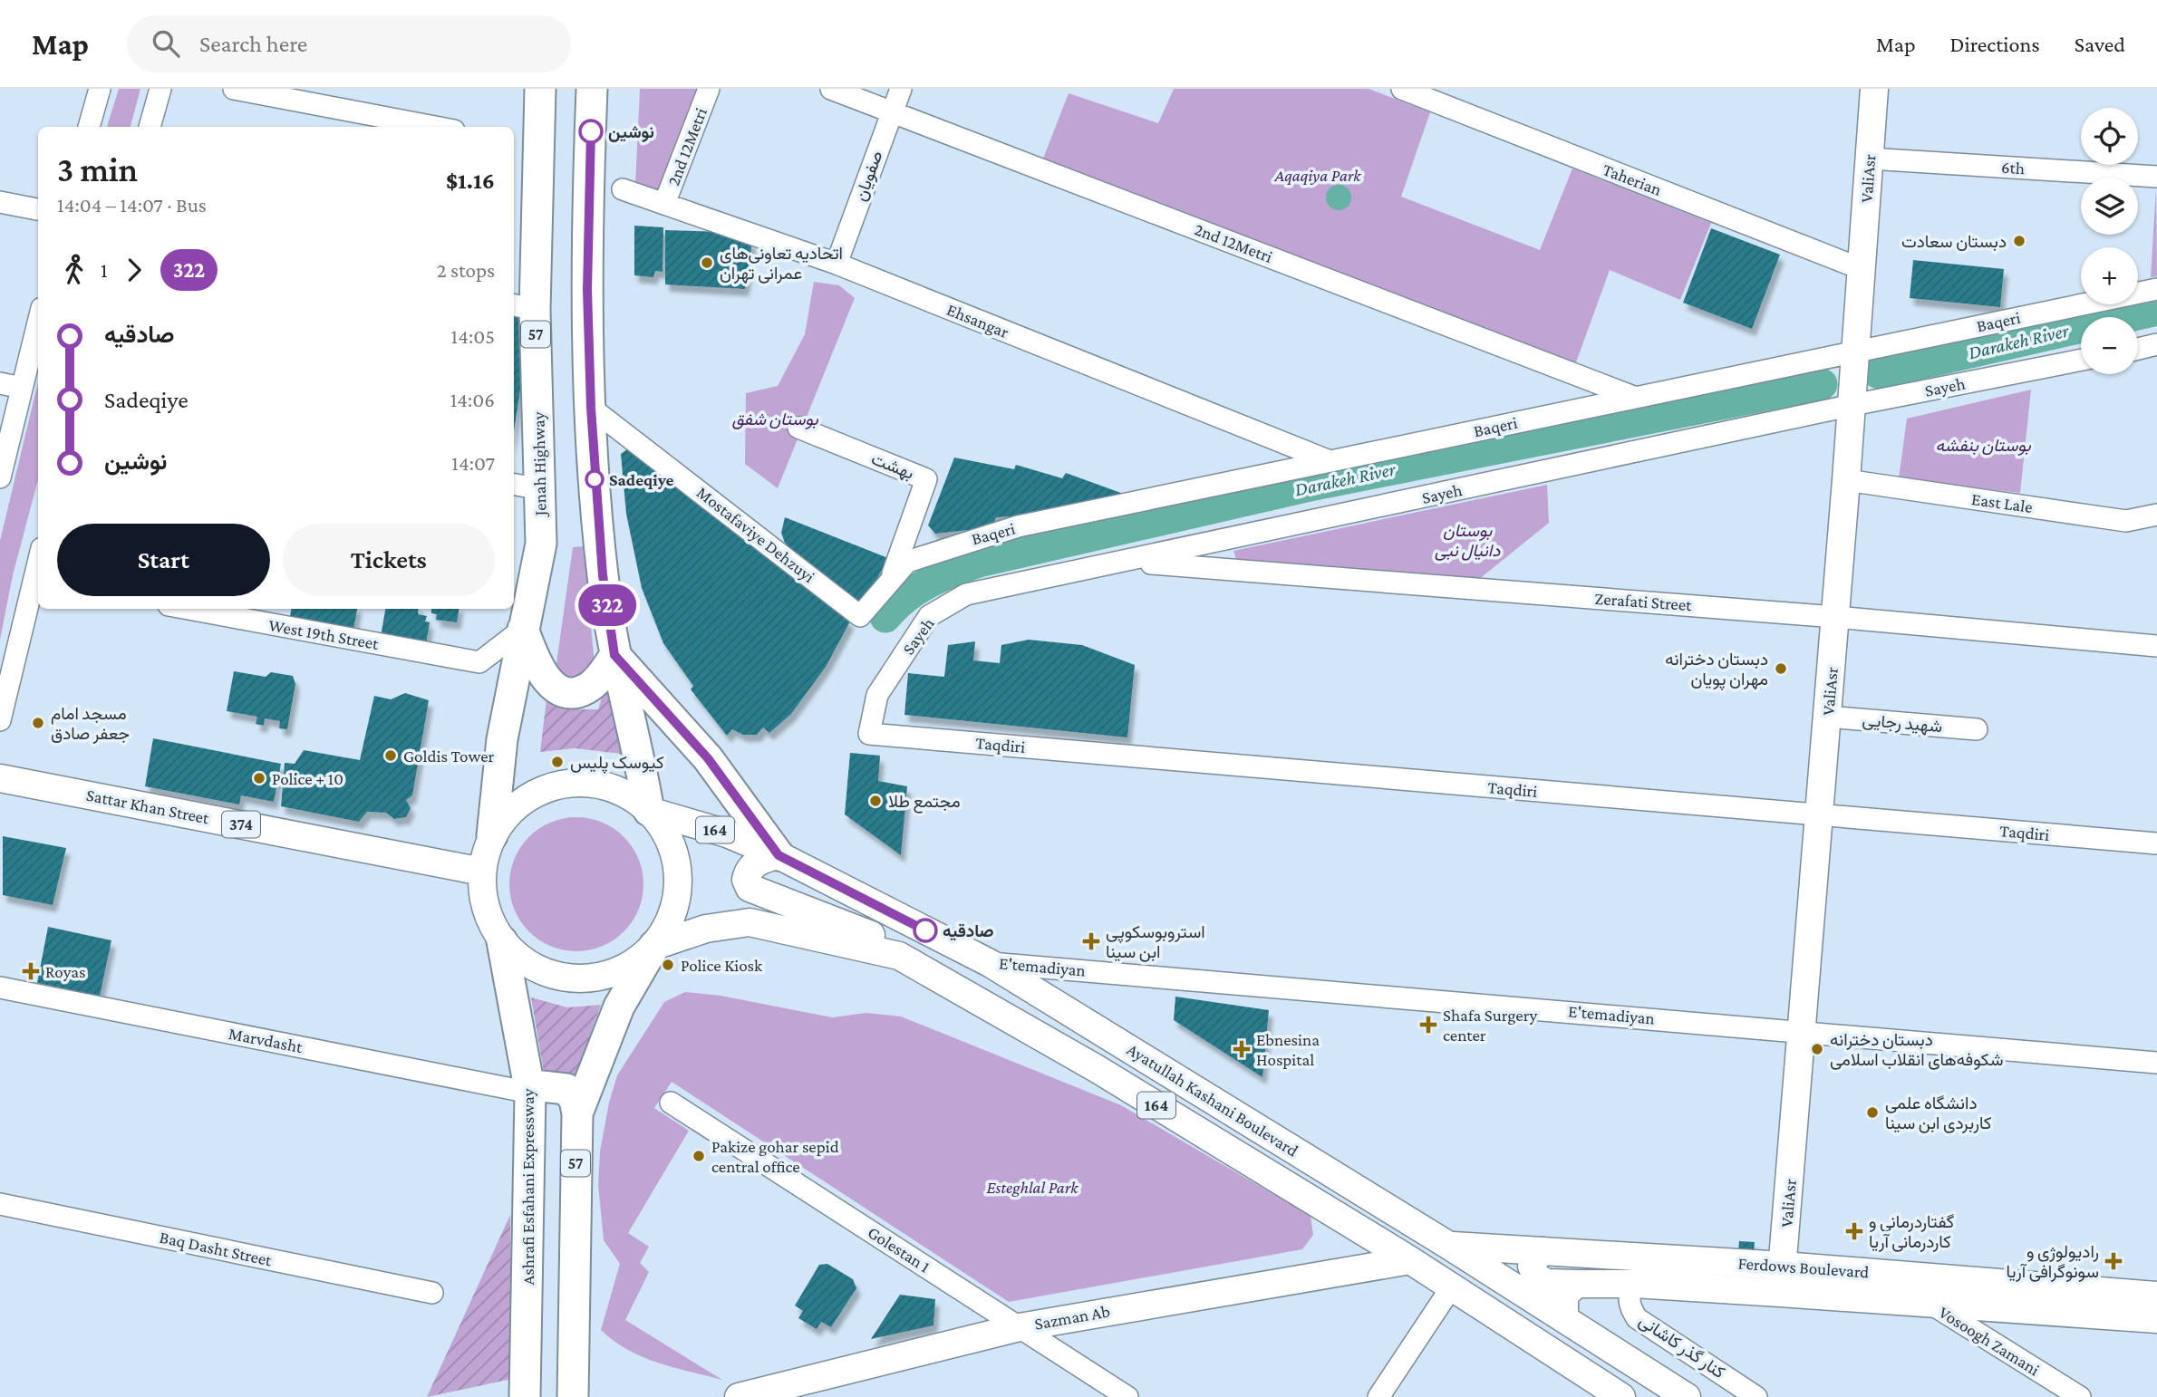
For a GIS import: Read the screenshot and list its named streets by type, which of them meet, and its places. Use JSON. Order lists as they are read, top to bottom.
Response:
{
  "streets": {
    "highway": ["57", "Jenah Highway", "Ashrafi Esfahani Expressway"],
    "main road": [
      "ValiAsr",
      "Sattar Khan Street",
      "374",
      "164",
      "Ayatullah Kashani Boulevard",
      "Ferdows Boulevard",
      "Sazman Ab"
    ],
    "street": [
      "2nd 12Metri",
      "6th",
      "صفویان",
      "Taherian",
      "Ehsangar",
      "Baqeri",
      "Sayeh",
      "بهشت",
      "East Lale",
      "Mostafaviye Dehzuyi",
      "Zerafati Street",
      "West 19th Street",
      "شهید رجایی",
      "Taqdiri",
      "E'temadiyan",
      "Marvdasht",
      "Baq Dasht Street",
      "Golestan 1",
      "Vosoogh Zamani",
      "کنار گذر کاشانی"
    ]
  },
  "crossings": [
    ["2nd 12Metri", "صفویان"],
    ["2nd 12Metri", "Ehsangar"],
    ["2nd 12Metri", "Baqeri"],
    ["6th", "ValiAsr"],
    ["صفویان", "Ehsangar"],
    ["ValiAsr", "Taherian"],
    ["ValiAsr", "Baqeri"],
    ["ValiAsr", "Sayeh"],
    ["ValiAsr", "East Lale"],
    ["ValiAsr", "Zerafati Street"],
    ["ValiAsr", "شهید رجایی"],
    ["ValiAsr", "Taqdiri"],
    ["ValiAsr", "E'temadiyan"],
    ["ValiAsr", "Ferdows Boulevard"],
    ["Ehsangar", "Baqeri"],
    ["Baqeri", "بهشت"],
    ["Baqeri", "Mostafaviye Dehzuyi"],
    ["57", "Jenah Highway"],
    ["57", "Sattar Khan Street"],
    ["57", "Ayatullah Kashani Boulevard"],
    ["57", "Ashrafi Esfahani Expressway"],
    ["Sayeh", "Zerafati Street"],
    ["Sayeh", "Taqdiri"],
    ["Jenah Highway", "West 19th Street"],
    ["Jenah Highway", "Sattar Khan Street"],
    ["Jenah Highway", "Ayatullah Kashani Boulevard"],
    ["Jenah Highway", "Ashrafi Esfahani Expressway"],
    ["Sattar Khan Street", "Ayatullah Kashani Boulevard"],
    ["Sattar Khan Street", "Ashrafi Esfahani Expressway"],
    ["E'temadiyan", "Ayatullah Kashani Boulevard"],
    ["Marvdasht", "Ashrafi Esfahani Expressway"],
    ["Ayatullah Kashani Boulevard", "Ashrafi Esfahani Expressway"],
    ["Ayatullah Kashani Boulevard", "Ferdows Boulevard"],
    ["Ayatullah Kashani Boulevard", "Sazman Ab"],
    ["Golestan 1", "Sazman Ab"],
    ["Ferdows Boulevard", "Vosoogh Zamani"],
    ["Ferdows Boulevard", "کنار گذر کاشانی"]
  ],
  "water": ["Darakeh River"],
  "parks": [
    "Aqaqiya Park",
    "بوستان شفق",
    "بوستان بنفشه",
    "بوستان دانیال نبی",
    "Esteghlal Park"
  ],
  "places": {
    "other": [
      "نوشین",
      "دبستان سعادت",
      "اتحادیه تعاونی‌های عمرانی تهران",
      "Sadeqiye",
      "دبستان دخترانه مهران پويان",
      "مسجد امام جعفر صادق",
      "Goldis Tower",
      "کیوسک پلیس",
      "Police + 10",
      "مجتمع طلا",
      "صادقیه",
      "Police Kiosk",
      "دبستان دخترانه شکوفه‌های انقلاب اسلامی",
      "دانشگاه علمی کاربردی ابن سینا",
      "Pakize gohar sepid central office"
    ],
    "health": [
      "استروبوسکوپی ابن سینا",
      "Royas",
      "Shafa Surgery center",
      "Ebnesina Hospital",
      "گفتاردرمانی و کاردرمانی آریا",
      "رادیولوژی و سونوگرافی آریا"
    ]
  },
  "lines": ["bus line 322"],
  "page": {
    "header": "Map",
    "search": "Search here",
    "nav": ["Map", "Directions", "Saved"],
    "on_map": "322",
    "map_buttons": ["+", "−"],
    "heading": ["3 min", "14:04 – 14:07 · Bus", "$1.16"],
    "legs": ["1", "322", "2 stops"],
    "list": [
      {
        "name": "صادقیه",
        "value": "14:05"
      },
      {
        "name": "Sadeqiye",
        "value": "14:06"
      },
      {
        "name": "نوشین",
        "value": "14:07"
      }
    ],
    "buttons": ["Start", "Tickets"]
  }
}
